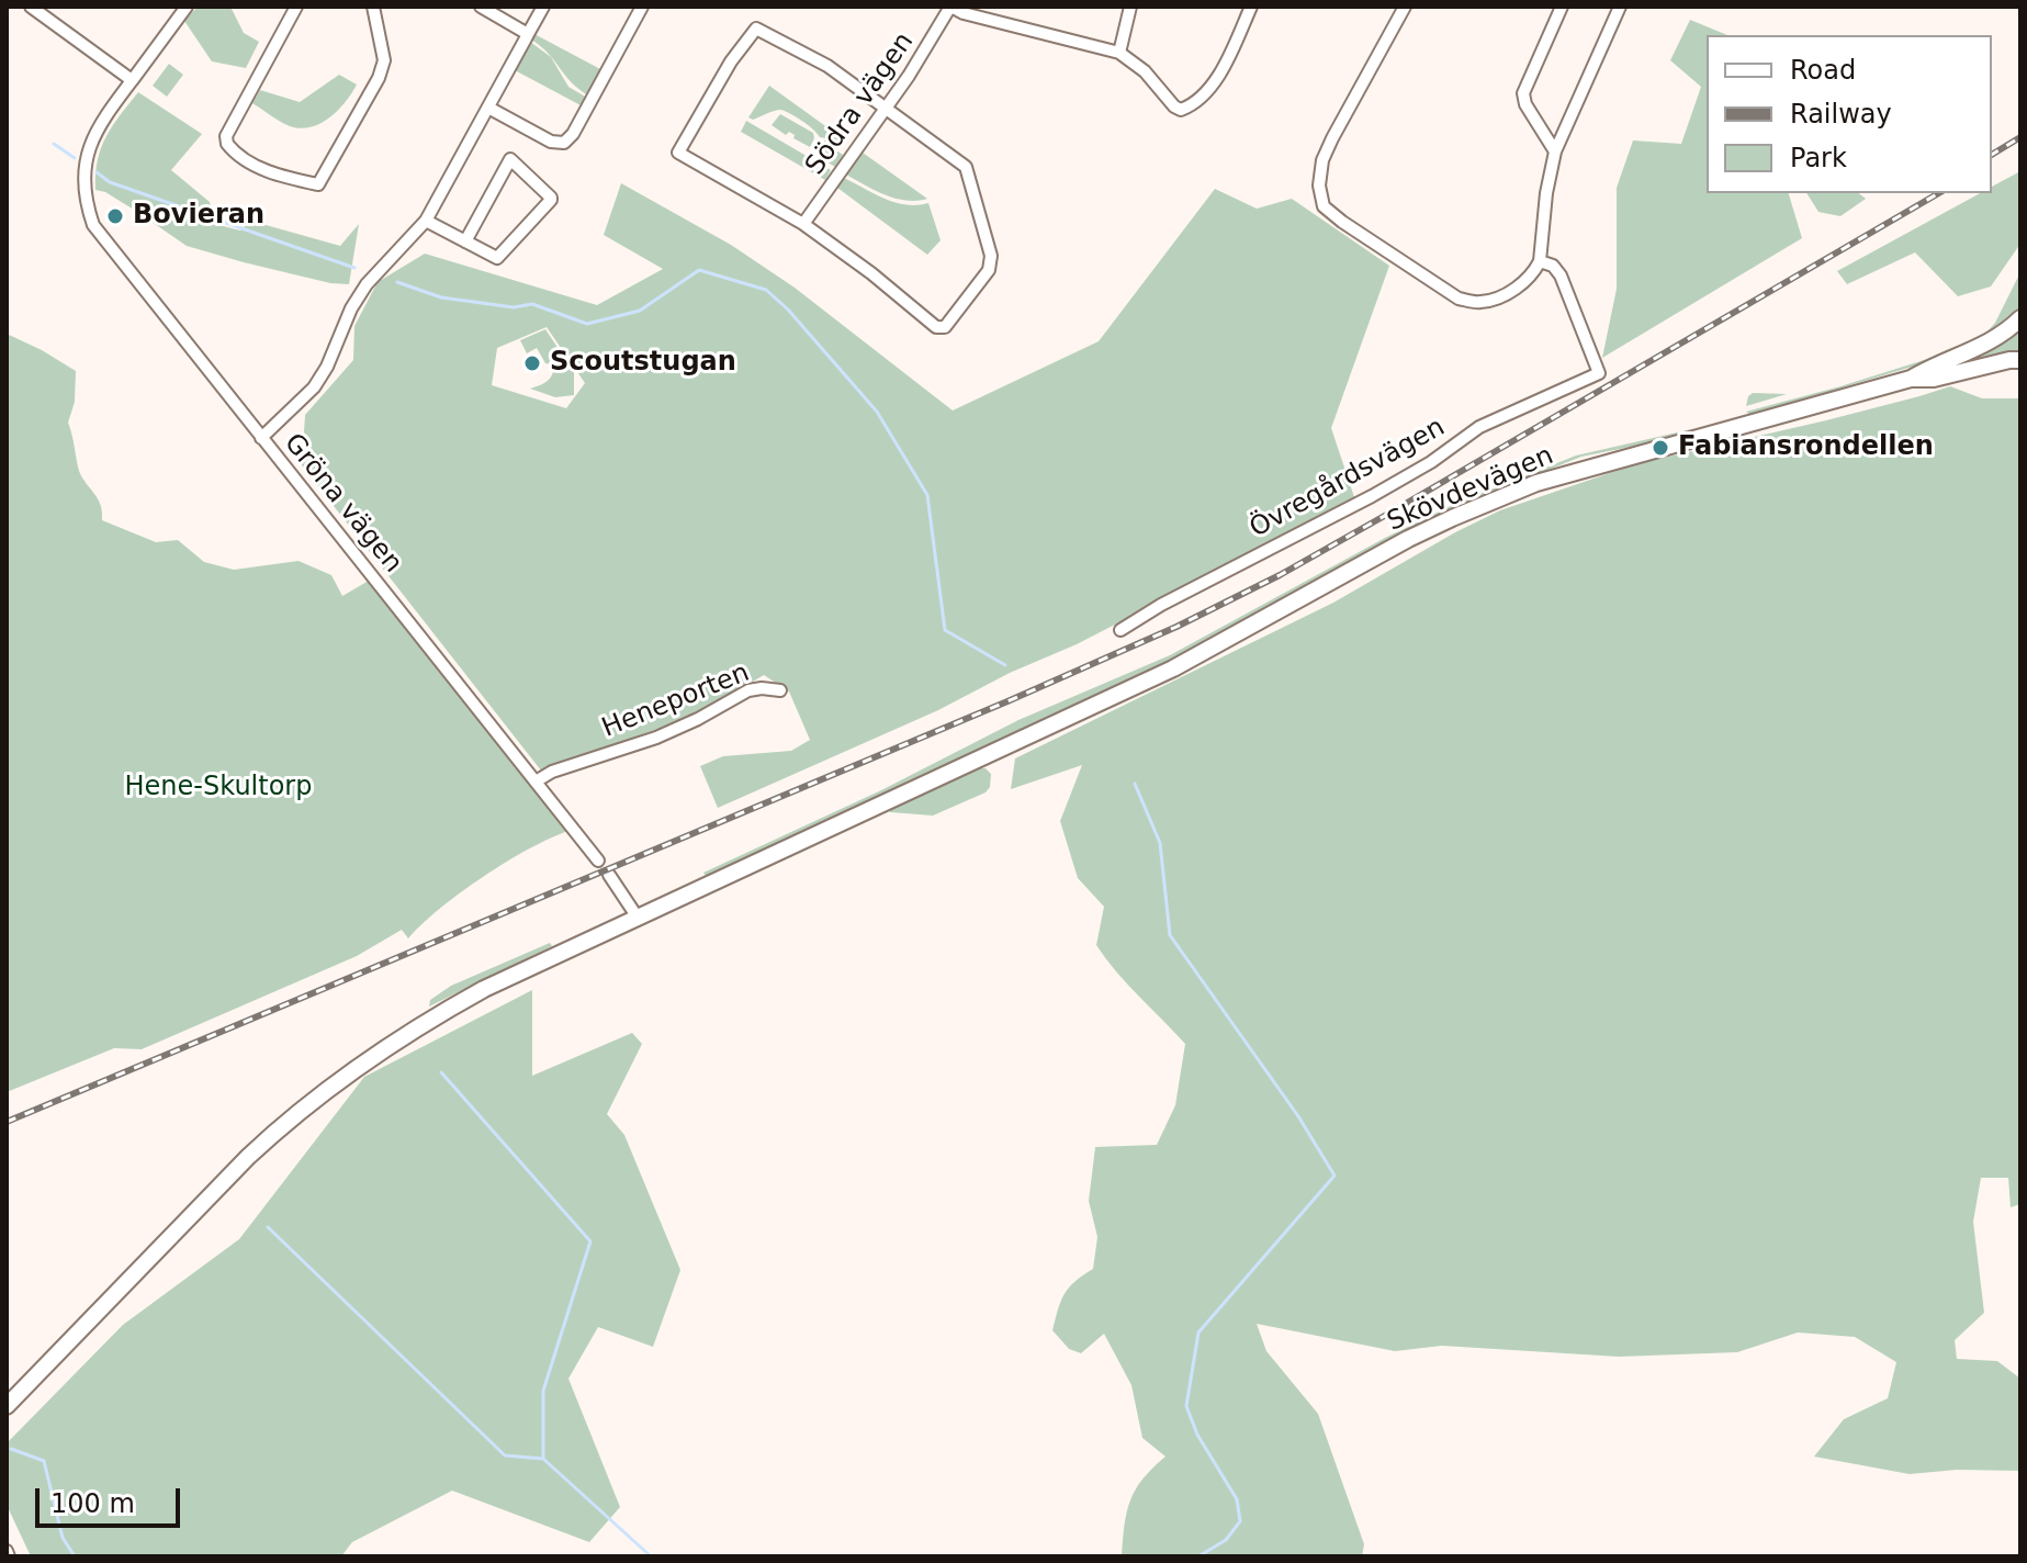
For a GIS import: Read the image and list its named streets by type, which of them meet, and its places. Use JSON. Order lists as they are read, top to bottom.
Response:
{
  "streets": {
    "main road": ["Skövdevägen"],
    "street": [
      "Södra vägen",
      "Övregårdsvägen",
      "Gröna vägen",
      "Heneporten"
    ]
  },
  "crossings": [
    ["Gröna vägen", "Heneporten"]
  ],
  "parks": ["Hene-Skultorp"],
  "places": ["Bovieran", "Scoutstugan", "Fabiansrondellen"],
  "legend": ["Road", "Railway", "Park"],
  "scale_bar": "100 m"
}
